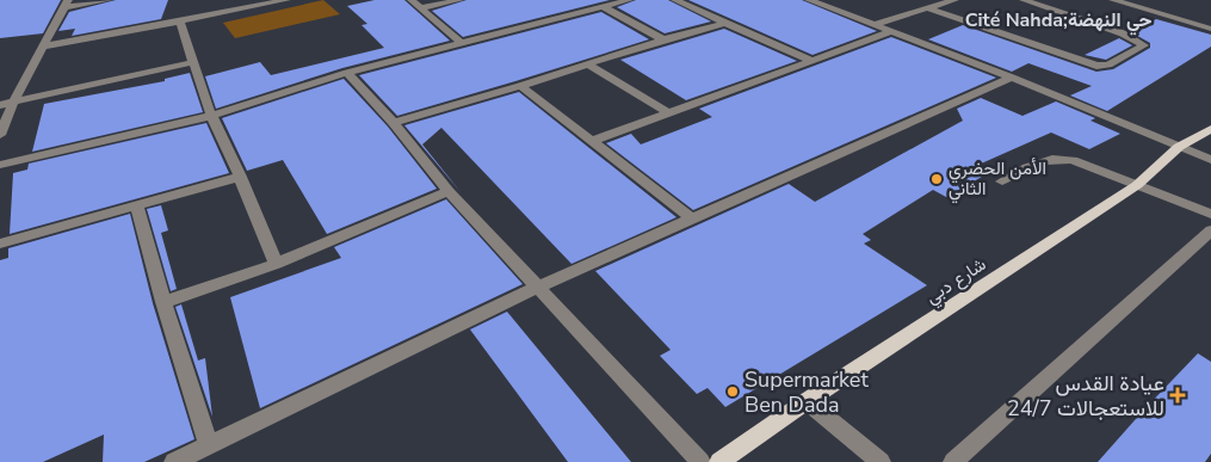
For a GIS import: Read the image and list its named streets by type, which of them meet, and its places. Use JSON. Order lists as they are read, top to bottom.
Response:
{
  "streets": {
    "main road": ["شارع دبي"]
  },
  "districts": ["Cité Nahda;حي النهضة"],
  "places": {
    "other": ["الأمن الحضري الثاني", "Supermarket Ben Dada"],
    "health": ["عيادة القدس للاستعجالات 24/7"]
  }
}
